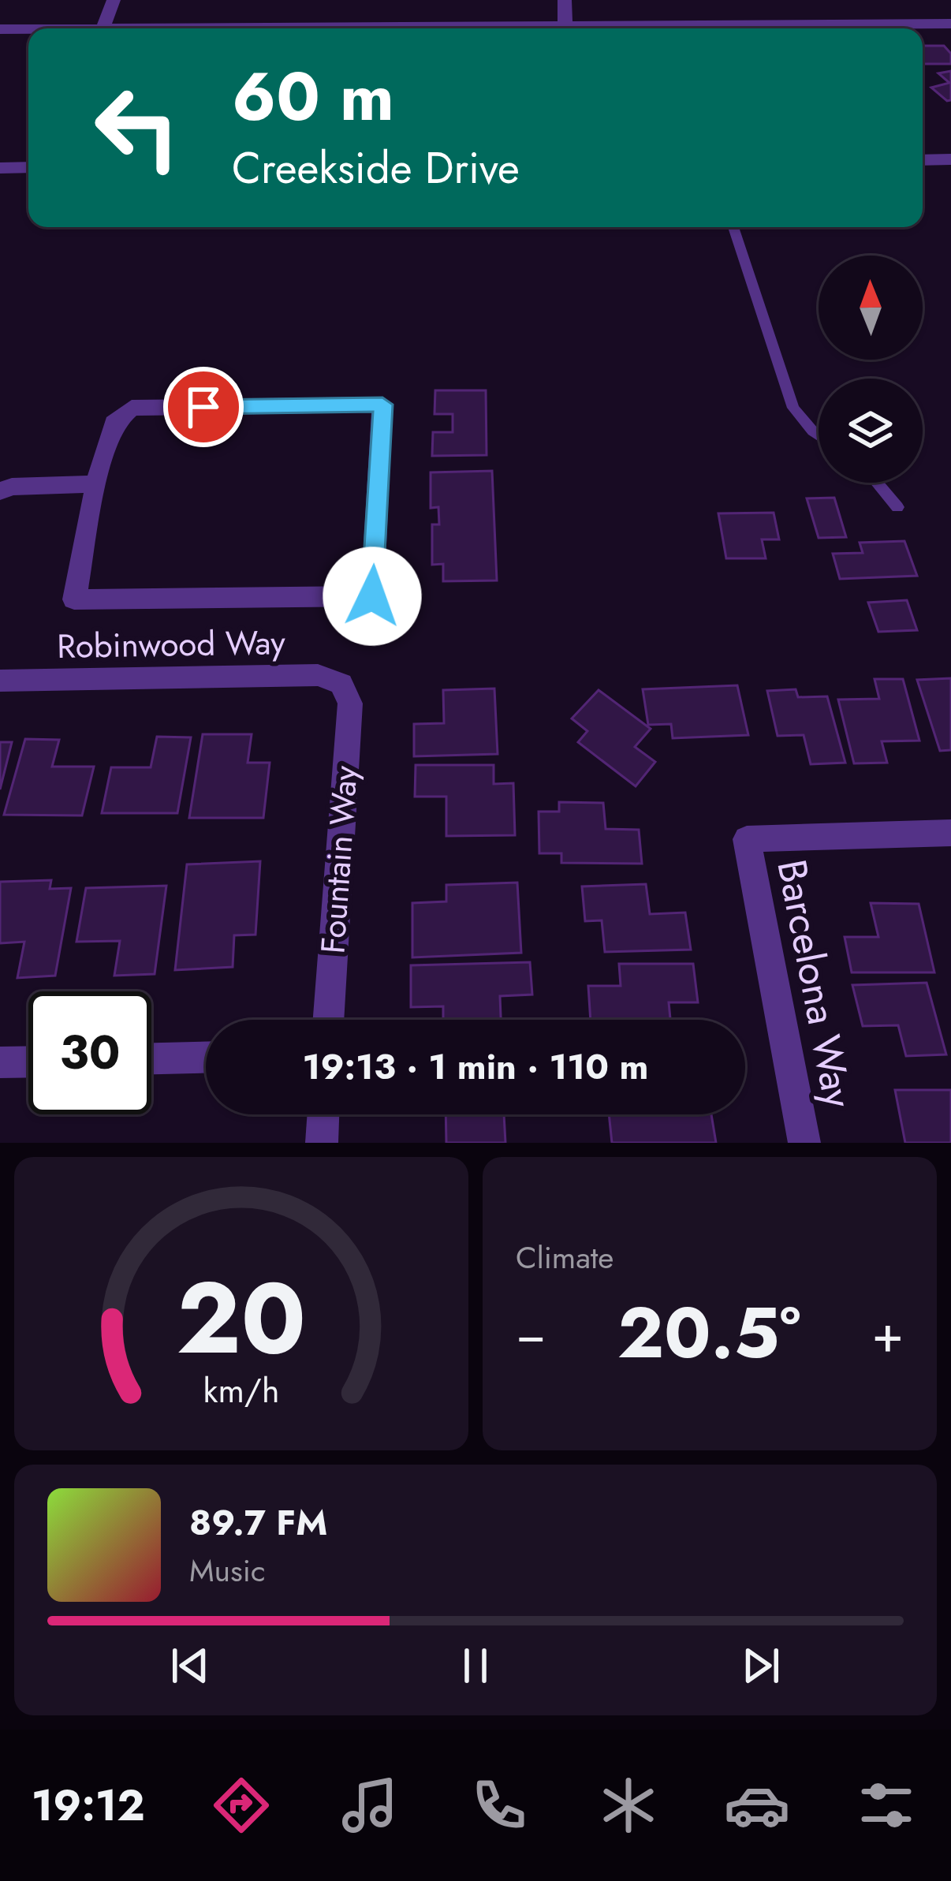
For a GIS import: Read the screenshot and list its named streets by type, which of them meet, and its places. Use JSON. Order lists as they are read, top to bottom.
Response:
{
  "streets": {
    "street": ["Robinwood Way", "Fountain Way", "Barcelona Way"]
  },
  "crossings": [
    ["Robinwood Way", "Fountain Way"]
  ],
  "north": "top",
  "page": {
    "turn": ["60 m", "Creekside Drive"],
    "limit": "30",
    "trip": "19:13 · 1 min · 110 m",
    "tile": "Climate",
    "heat": ["−", "20.5°", "+"],
    "song": ["89.7 FM", "Music"],
    "tabs": "19:12",
    "gauge": ["20", "km/h"]
  }
}
